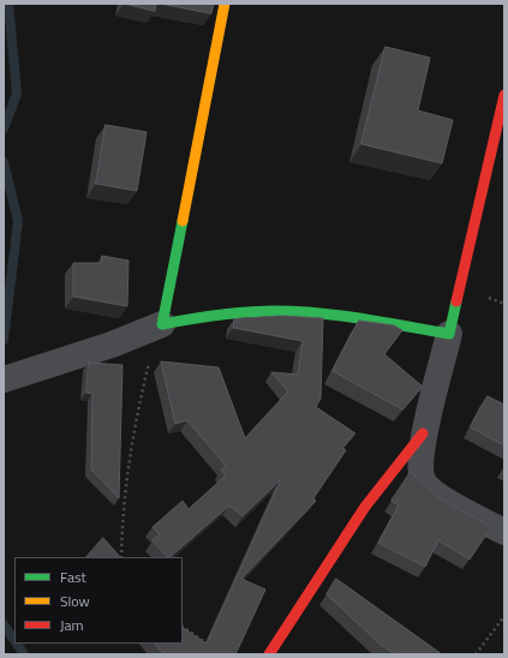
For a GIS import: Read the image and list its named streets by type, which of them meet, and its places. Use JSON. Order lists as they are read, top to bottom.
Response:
{
  "legend": ["Fast", "Slow", "Jam"]
}
